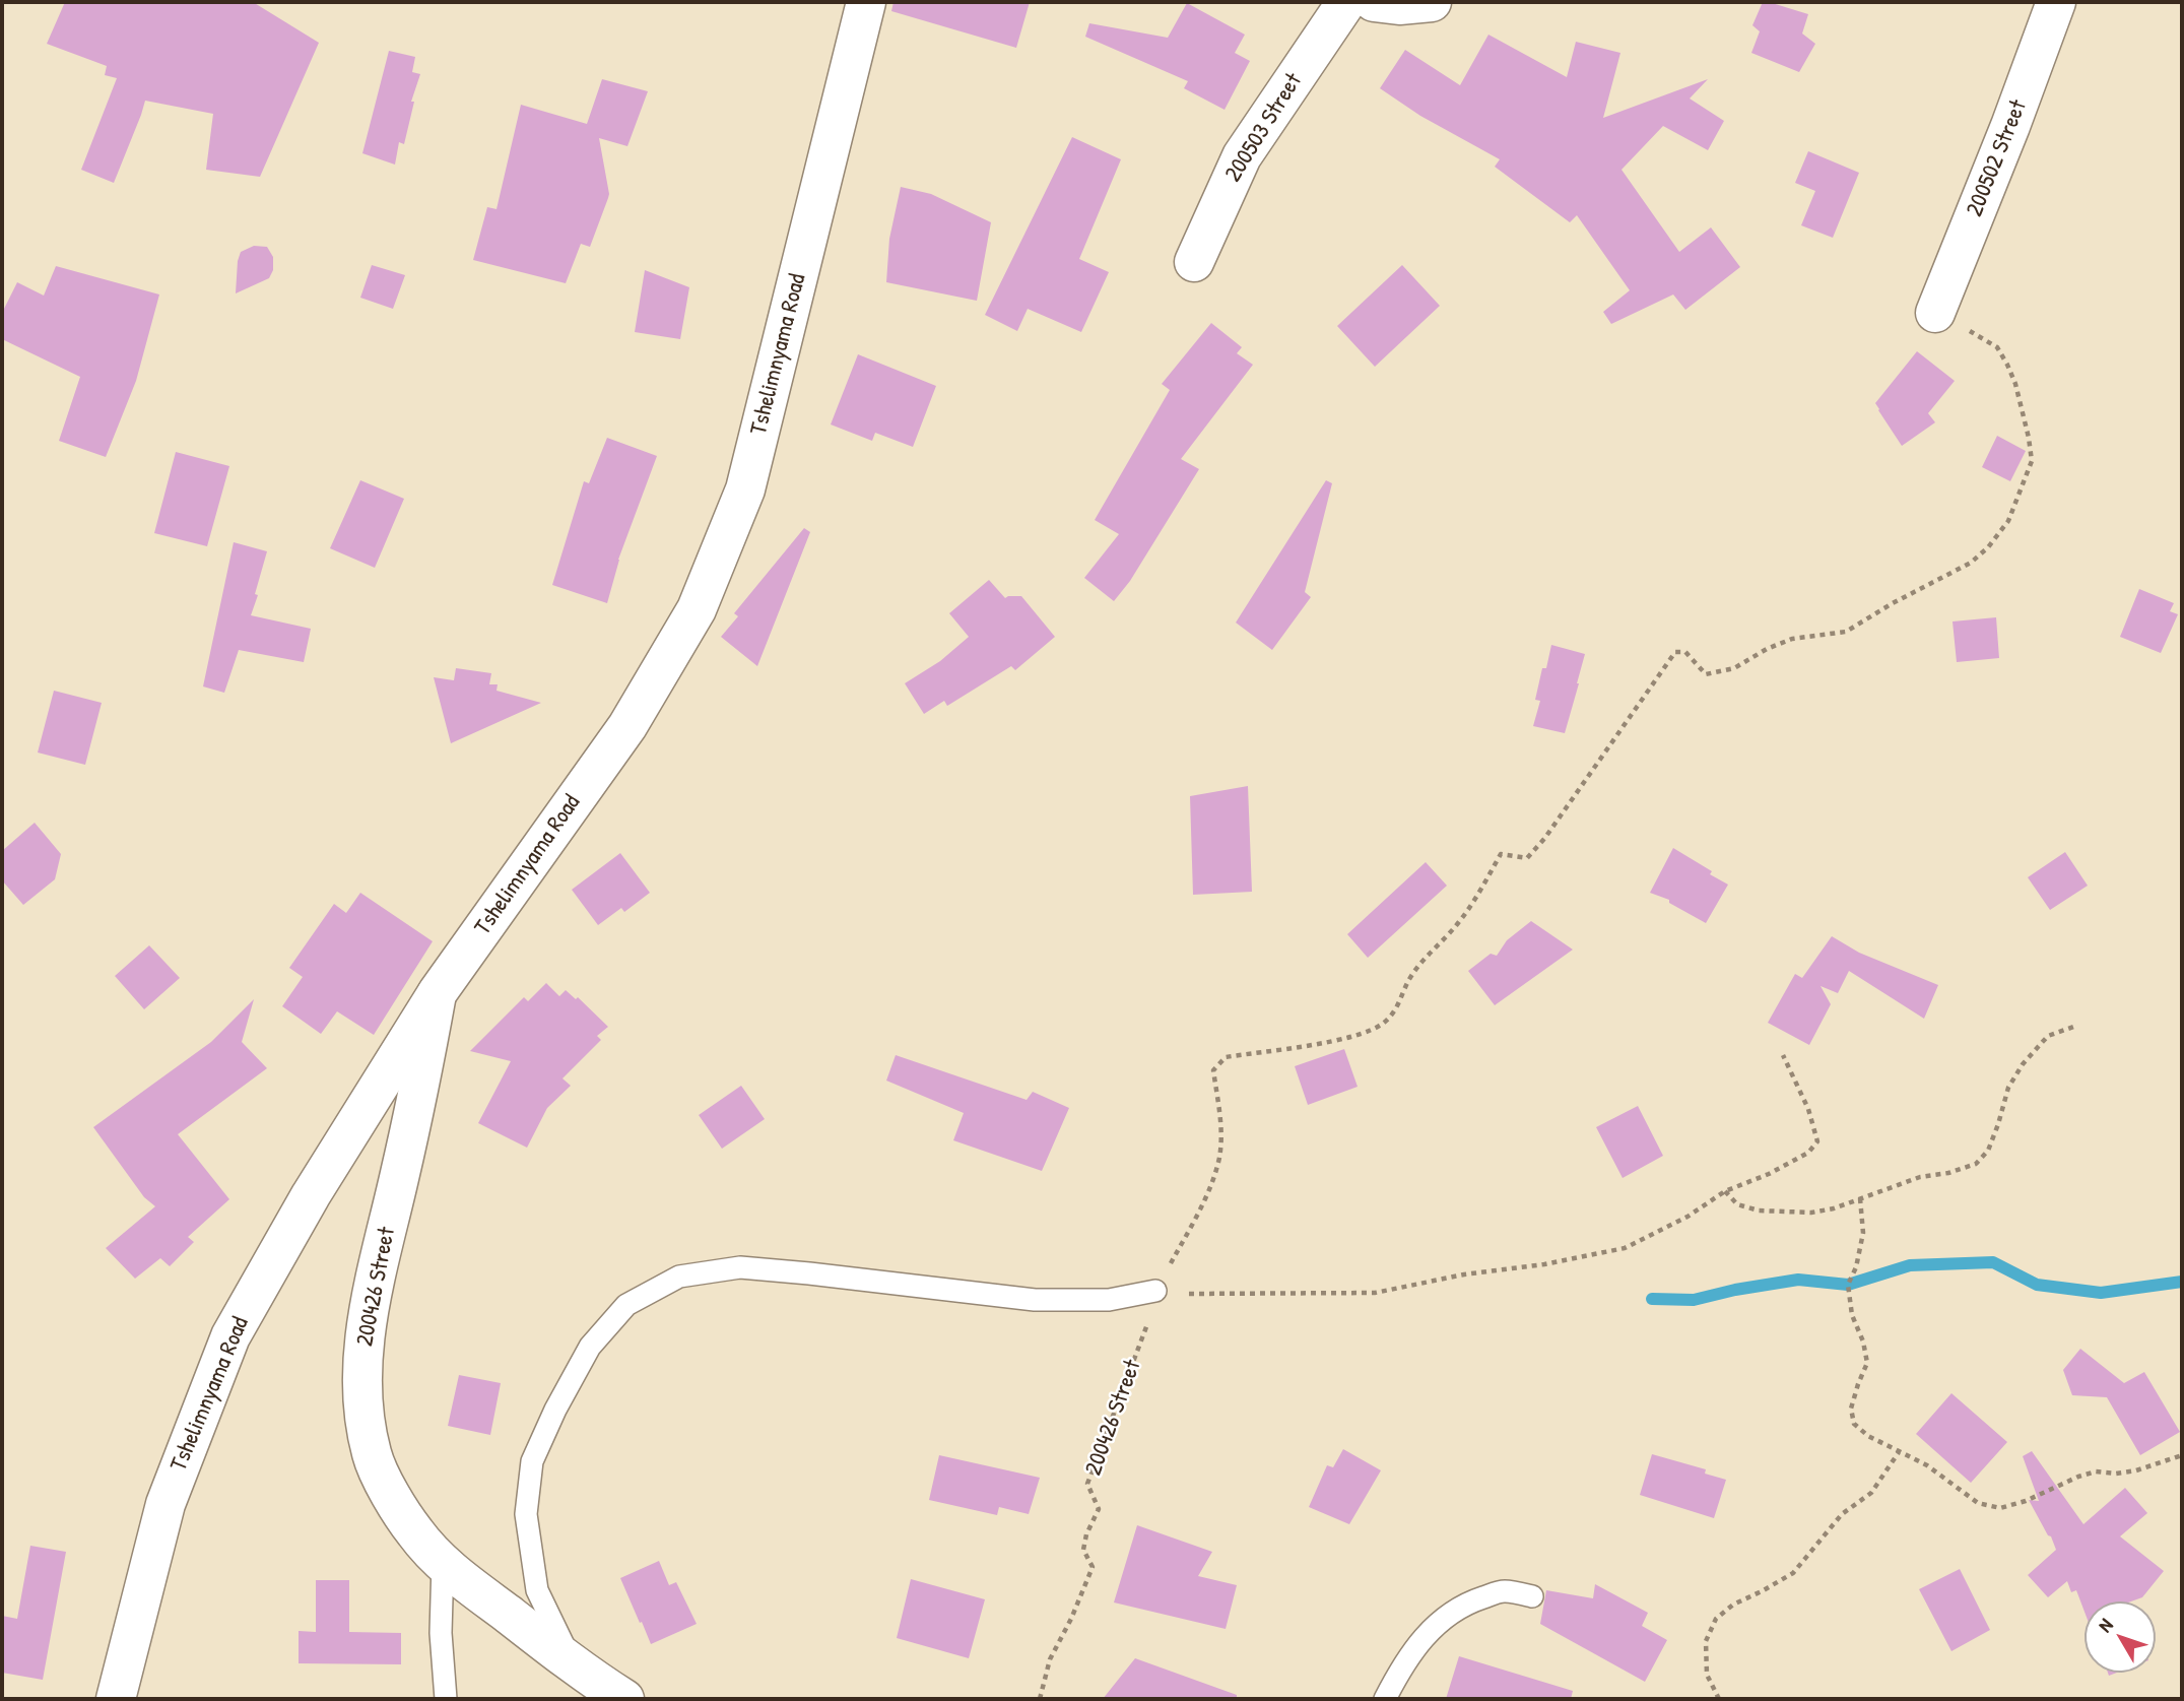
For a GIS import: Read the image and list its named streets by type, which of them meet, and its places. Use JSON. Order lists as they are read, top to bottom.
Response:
{
  "streets": {
    "street": [
      "200503 Street",
      "200502 Street",
      "Tshelimnyama Road",
      "200426 Street"
    ]
  },
  "crossings": [
    ["Tshelimnyama Road", "200426 Street"]
  ],
  "north": "top left"
}
